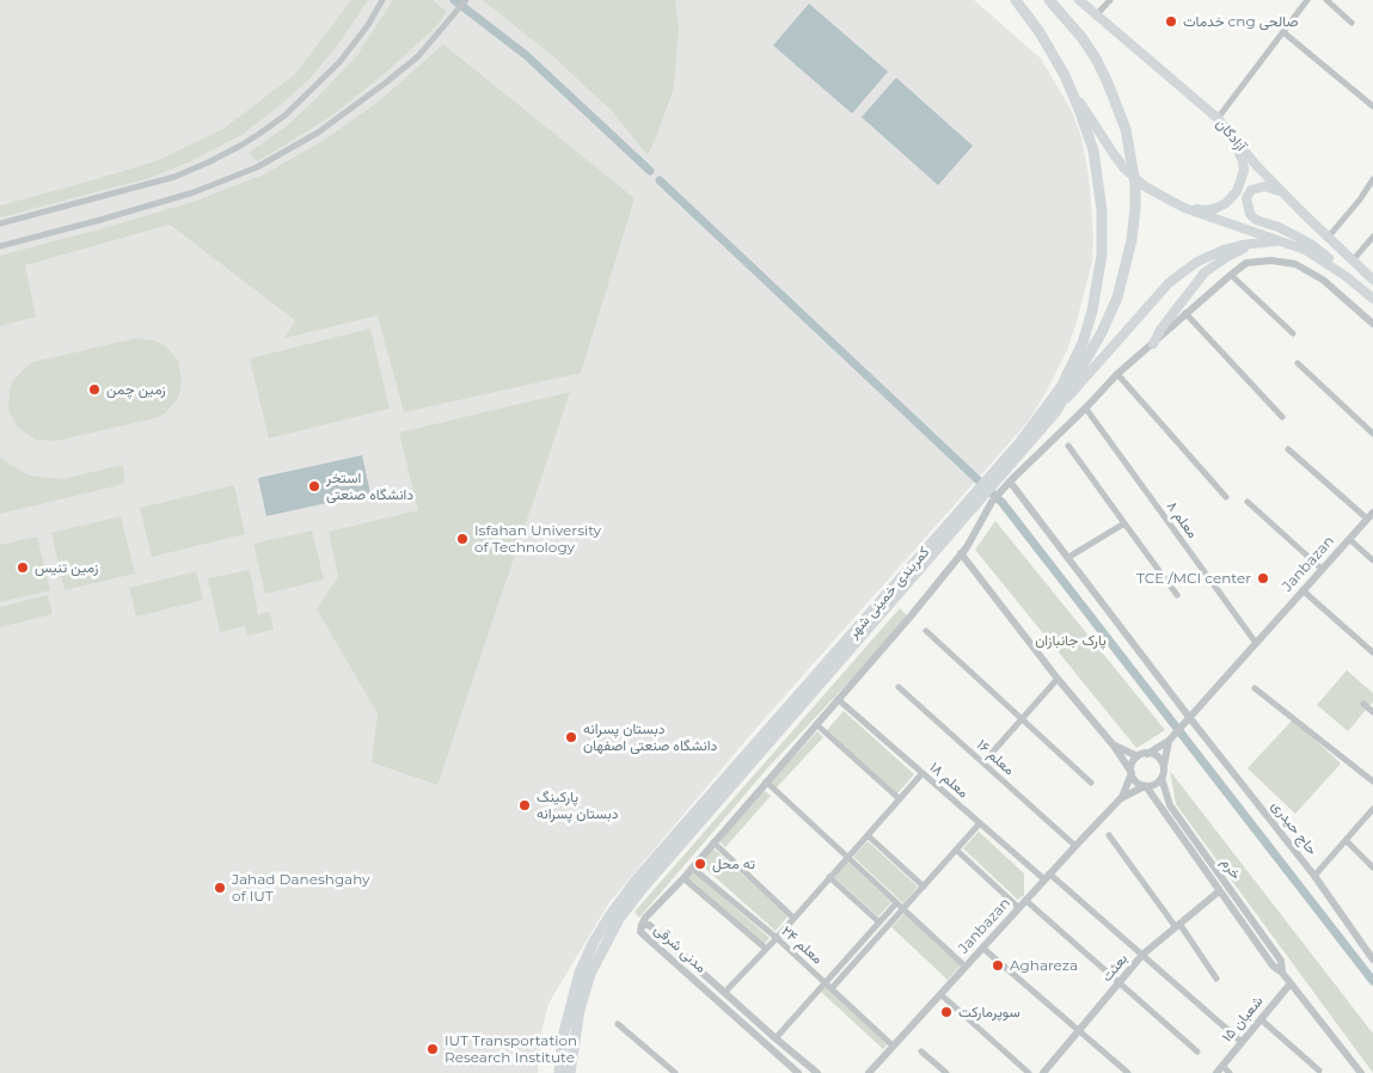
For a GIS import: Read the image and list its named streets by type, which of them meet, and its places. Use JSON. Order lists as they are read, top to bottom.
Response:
{
  "streets": {
    "highway": ["کمربندی خمینی شهر"],
    "main road": ["آزادگان"],
    "street": [
      "معلم ۸",
      "Janbazan",
      "معلم ۱۶",
      "معلم ۱۸",
      "حاج حیدری",
      "خرم",
      "معلم ۲۴",
      "مدنی شرقی",
      "بعثت",
      "۱۵ شعبان"
    ]
  },
  "crossings": [
    ["معلم ۸", "Janbazan"],
    ["Janbazan", "معلم ۱۶"],
    ["Janbazan", "معلم ۱۸"],
    ["Janbazan", "حاج حیدری"],
    ["Janbazan", "معلم ۲۴"],
    ["کمربندی خمینی شهر", "حاج حیدری"],
    ["معلم ۱۸", "بعثت"],
    ["معلم ۱۸", "۱۵ شعبان"],
    ["خرم", "بعثت"],
    ["خرم", "۱۵ شعبان"]
  ],
  "parks": ["پارک جانبازان"],
  "places": [
    "خدمات cng صالحی",
    "زمین چمن",
    "استخر دانشگاه صنعتی",
    "Isfahan University of Technology",
    "زمین تنیس",
    "TCE /MCI center",
    "دبستان پسرانه دانشگاه صنعتی اصفهان",
    "پارکینگ دبستان پسرانه",
    "ته محل",
    "Jahad Daneshgahy of IUT",
    "Aghareza",
    "سوپرمارکت",
    "IUT Transportation Research Institute"
  ]
}
